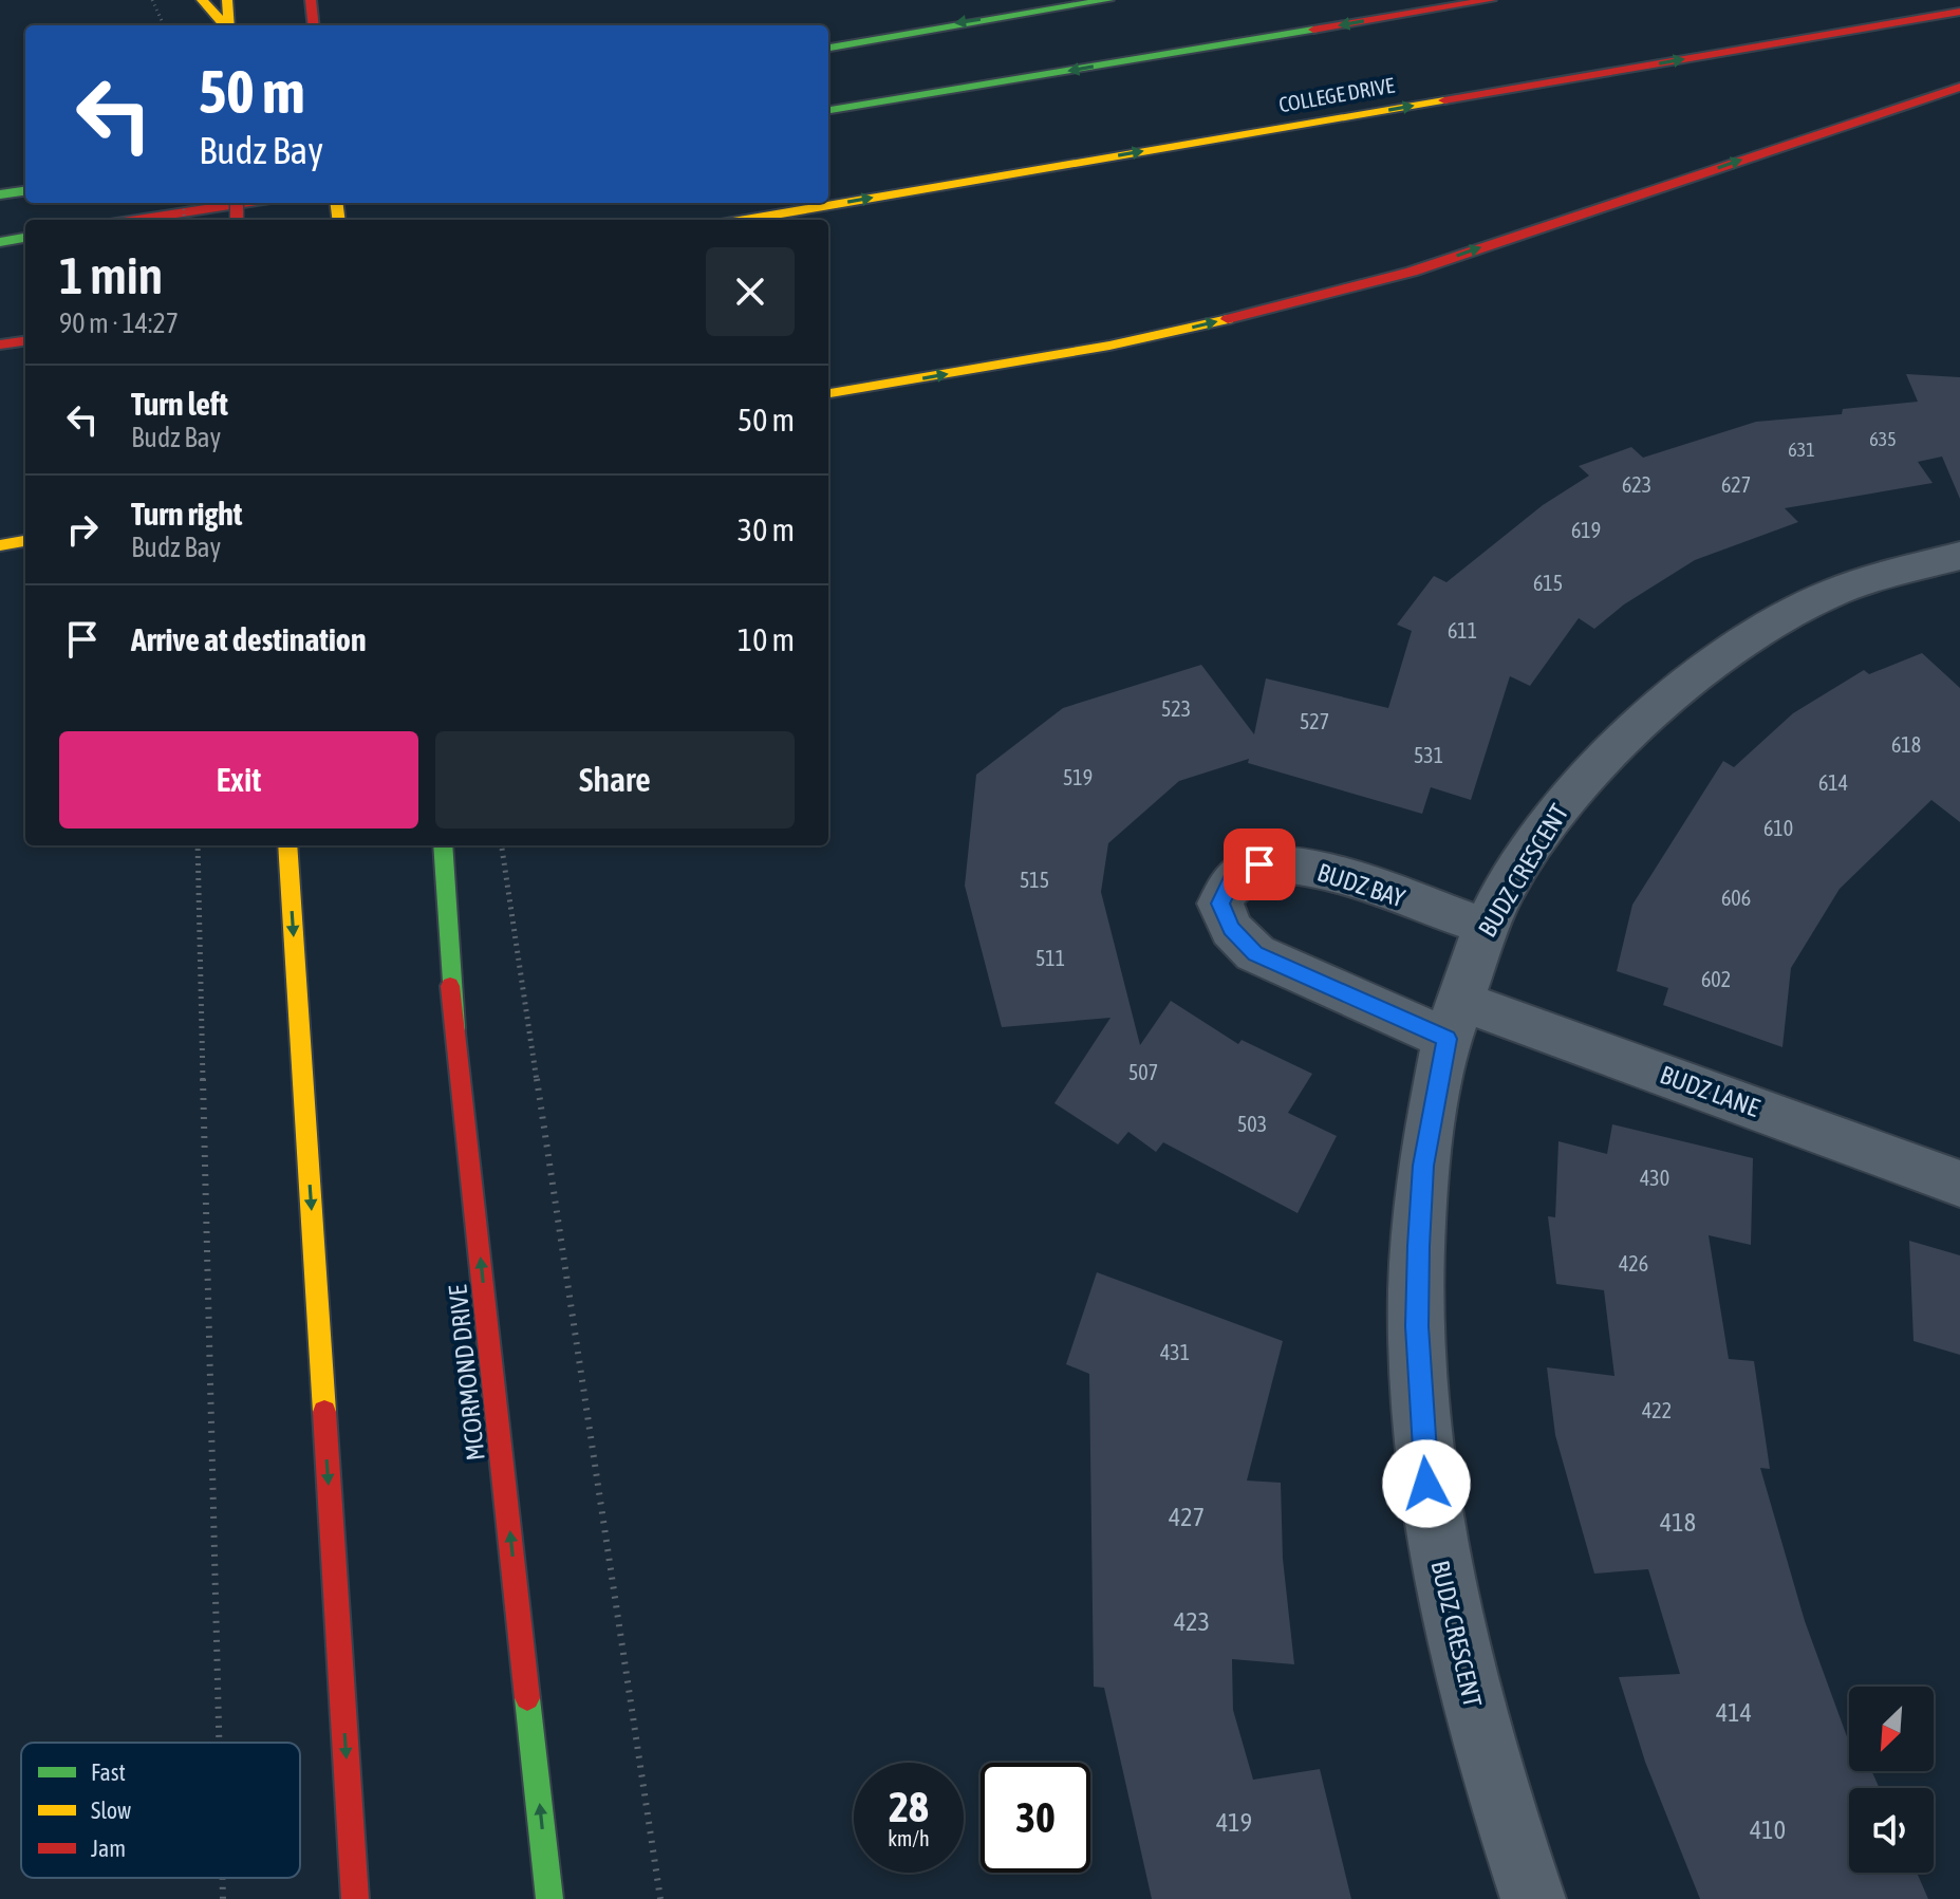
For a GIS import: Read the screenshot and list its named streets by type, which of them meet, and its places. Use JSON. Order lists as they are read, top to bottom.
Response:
{
  "streets": {
    "main road": ["COLLEGE DRIVE", "MCORMOND DRIVE"],
    "street": ["BUDZ CRESCENT", "BUDZ BAY", "BUDZ LANE"]
  },
  "crossings": [
    ["BUDZ CRESCENT", "BUDZ BAY"],
    ["BUDZ CRESCENT", "BUDZ LANE"],
    ["BUDZ BAY", "BUDZ LANE"]
  ],
  "house_numbers": [
    "635",
    "631",
    "623",
    "627",
    "619",
    "615",
    "611",
    "523",
    "527",
    "618",
    "531",
    "519",
    "614",
    "610",
    "515",
    "606",
    "511",
    "602",
    "507",
    "503",
    "430",
    "426",
    "431",
    "422",
    "427",
    "418",
    "423",
    "414",
    "419",
    "410"
  ],
  "legend": ["Fast", "Slow", "Jam"],
  "north": "bottom left",
  "page": {
    "turn": ["50 m", "Budz Bay"],
    "heading": ["1 min", "90 m · 14:27"],
    "list": [
      {
        "name": "Turn left",
        "note": "Budz Bay",
        "value": "50 m"
      },
      {
        "name": "Turn right",
        "note": "Budz Bay",
        "value": "30 m"
      },
      {
        "name": "Arrive at destination",
        "value": "10 m"
      }
    ],
    "buttons": ["Exit", "Share"],
    "speed": "28 km/h",
    "limit": "30"
  }
}
